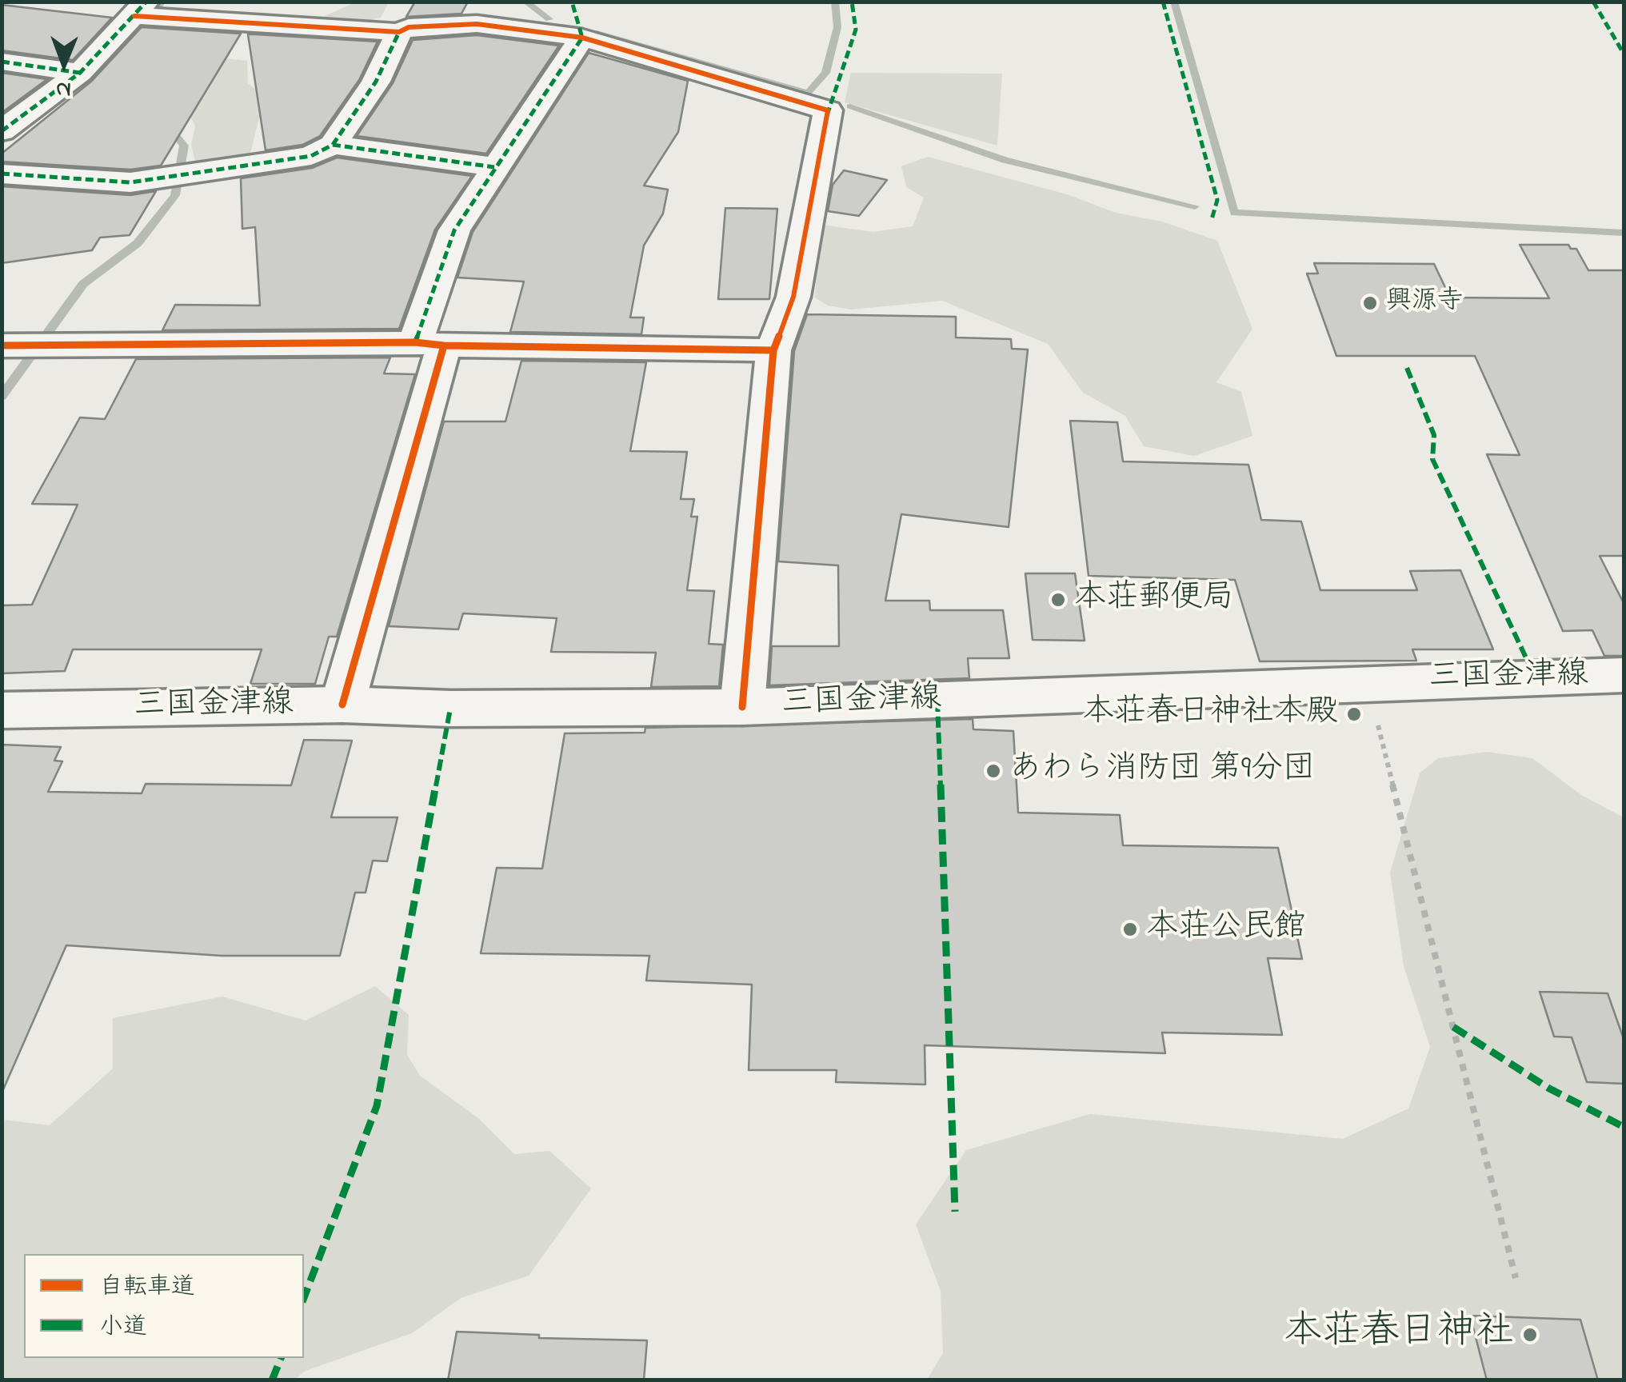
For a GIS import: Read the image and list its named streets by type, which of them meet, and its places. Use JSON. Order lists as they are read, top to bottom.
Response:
{
  "streets": {
    "street": ["三国金津線"]
  },
  "places": [
    "興源寺",
    "本荘郵便局",
    "本荘春日神社本殿",
    "あわら消防団 第9分団",
    "本荘公民館",
    "本荘春日神社"
  ],
  "legend": ["自転車道", "小道"],
  "north": "bottom"
}
